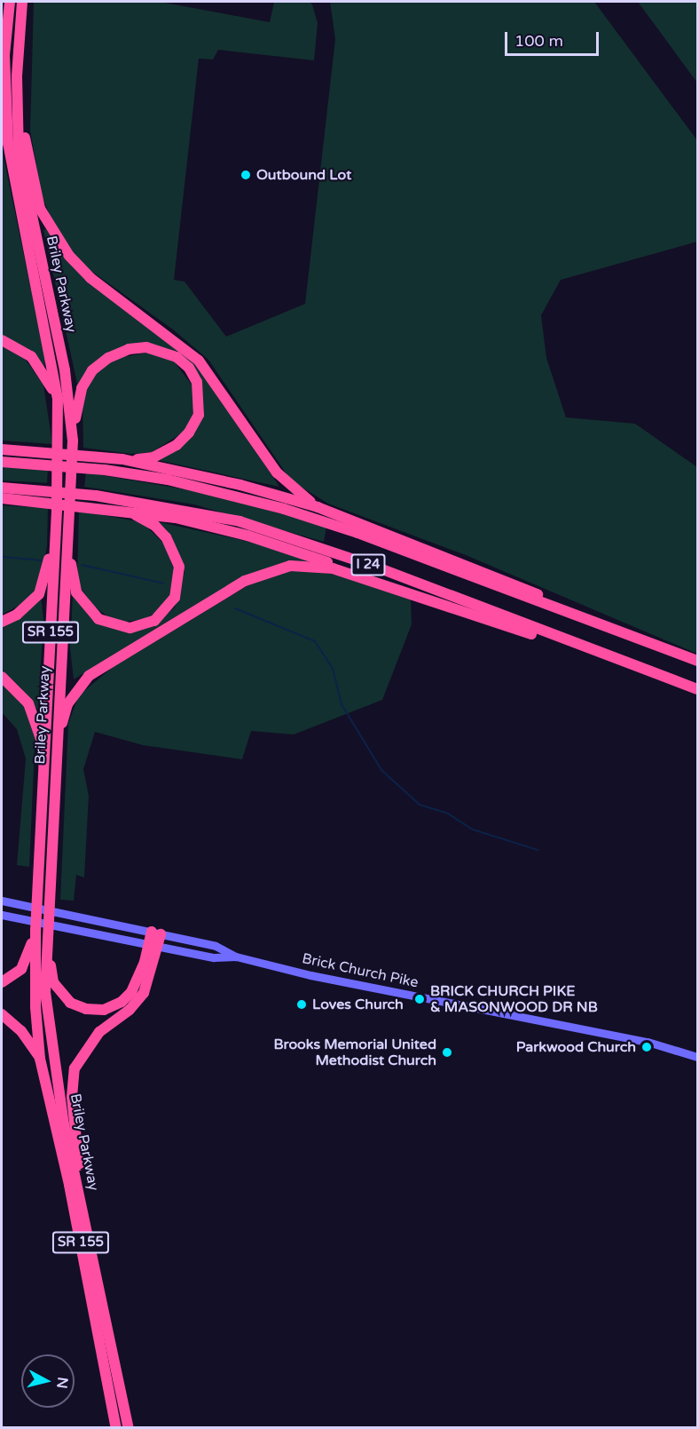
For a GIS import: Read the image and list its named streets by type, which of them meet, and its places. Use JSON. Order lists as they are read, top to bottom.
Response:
{
  "streets": {
    "highway": ["Briley Parkway", "I 24", "SR 155"],
    "main road": ["Brick Church Pike"]
  },
  "places": [
    "Outbound Lot",
    "BRICK CHURCH PIKE & MASONWOOD DR NB",
    "Loves Church",
    "Parkwood Church",
    "Brooks Memorial United Methodist Church"
  ],
  "scale_bar": "100 m",
  "north": "right"
}
